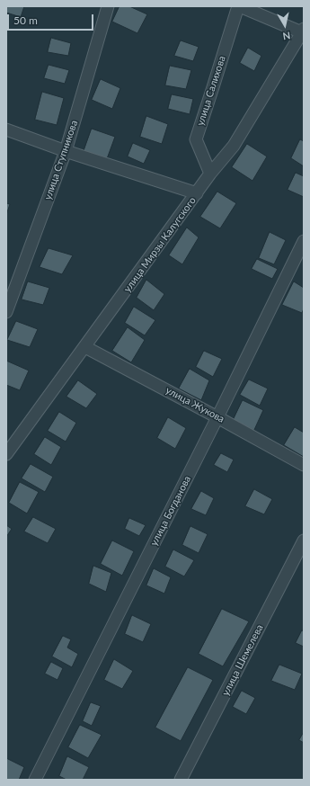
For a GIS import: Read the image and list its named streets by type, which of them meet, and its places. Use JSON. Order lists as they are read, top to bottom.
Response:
{
  "streets": {
    "street": [
      "улица Салихова",
      "улица Ступникова",
      "улица Мирзы Калугского",
      "улица Жукова",
      "улица Богданова",
      "улица Шемелева"
    ]
  },
  "crossings": [
    ["улица Салихова", "улица Мирзы Калугского"],
    ["улица Мирзы Калугского", "улица Жукова"],
    ["улица Жукова", "улица Богданова"]
  ],
  "scale_bar": "50 m",
  "north": "bottom"
}
